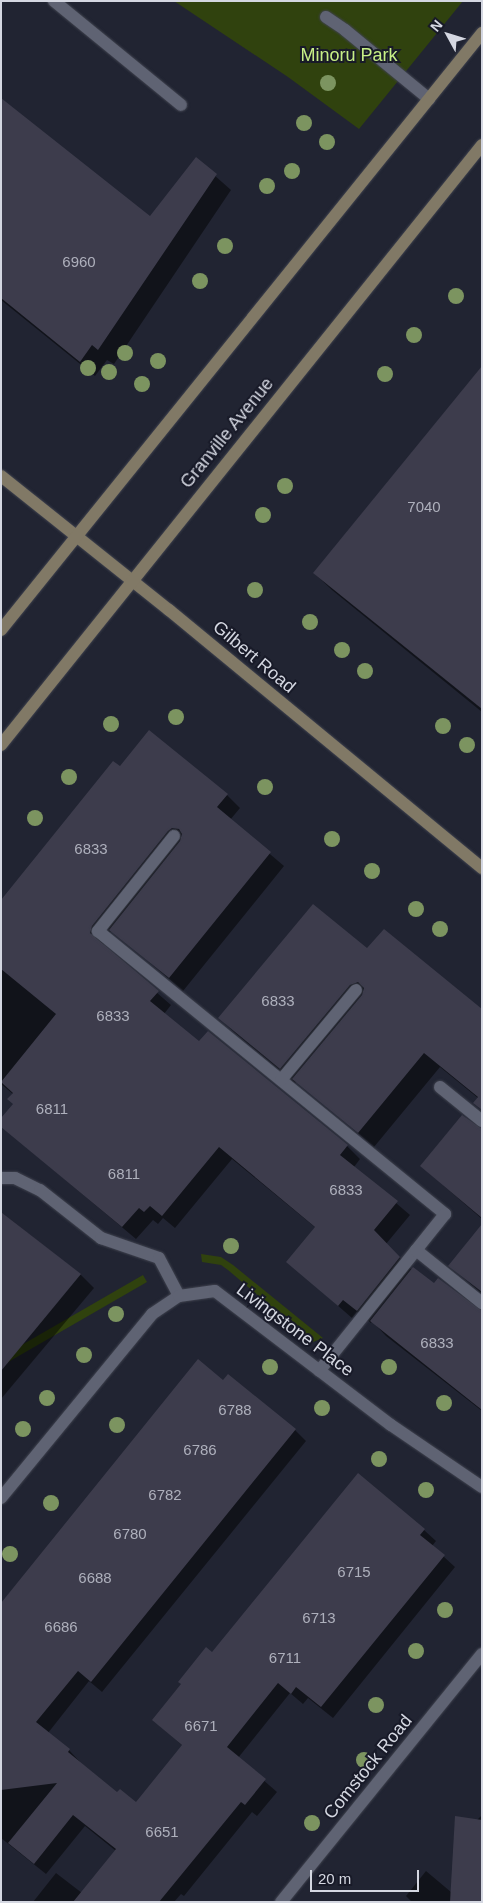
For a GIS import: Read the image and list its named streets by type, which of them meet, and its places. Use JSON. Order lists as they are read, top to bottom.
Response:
{
  "streets": {
    "main road": ["Granville Avenue", "Gilbert Road"],
    "street": ["Livingstone Place", "Comstock Road"]
  },
  "crossings": [
    ["Granville Avenue", "Gilbert Road"]
  ],
  "parks": ["Minoru Park"],
  "house_numbers": [
    "6960",
    "7040",
    "6833",
    "6833",
    "6833",
    "6811",
    "6811",
    "6833",
    "6833",
    "6788",
    "6786",
    "6782",
    "6780",
    "6715",
    "6688",
    "6713",
    "6686",
    "6711",
    "6671",
    "6651"
  ],
  "scale_bar": "20 m",
  "north": "top left"
}
